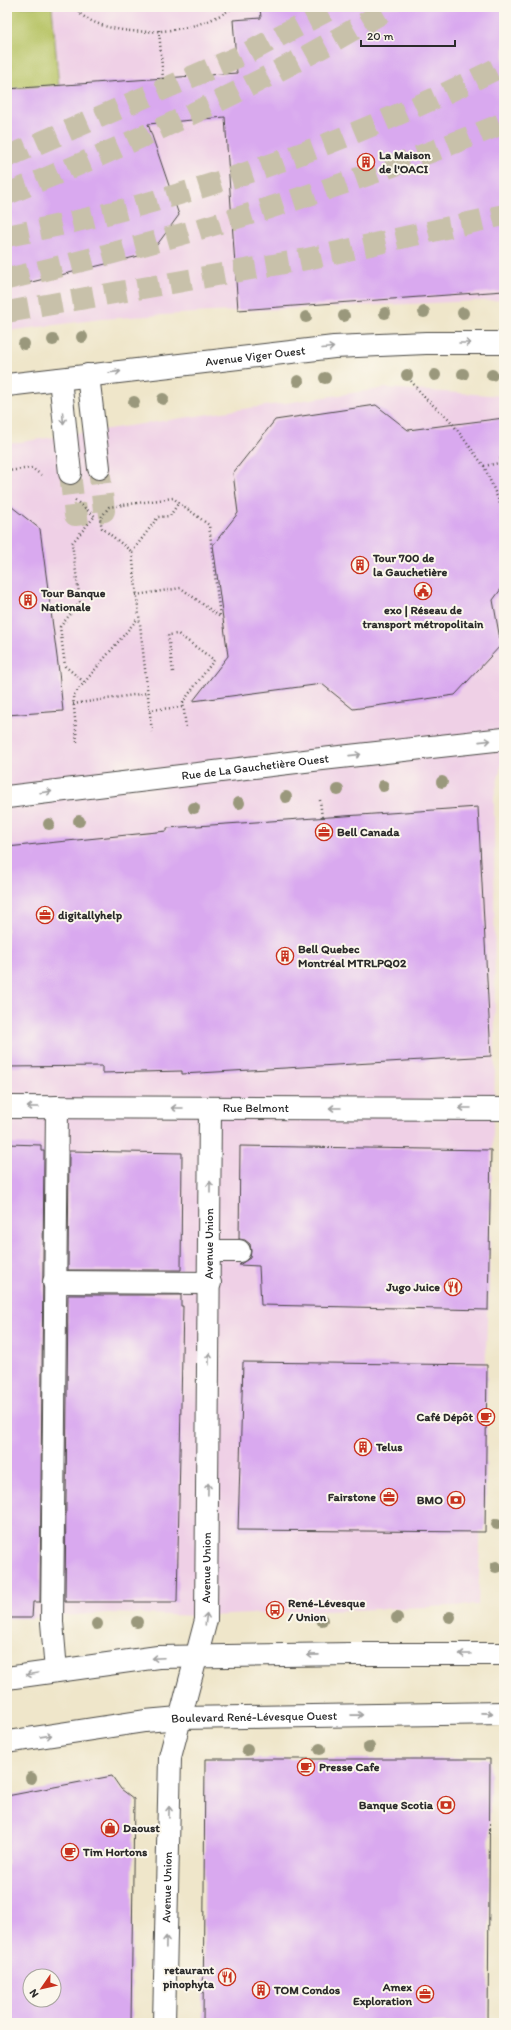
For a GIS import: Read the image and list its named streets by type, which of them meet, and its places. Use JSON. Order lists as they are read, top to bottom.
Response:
{
  "streets": {
    "street": [
      "Avenue Viger Ouest",
      "Rue de La Gauchetière Ouest",
      "Rue Belmont",
      "Avenue Union",
      "Boulevard René-Lévesque Ouest"
    ]
  },
  "crossings": [
    ["Rue Belmont", "Avenue Union"],
    ["Avenue Union", "Boulevard René-Lévesque Ouest"]
  ],
  "one_way": ["Avenue Viger Ouest", "Rue de La Gauchetière Ouest"],
  "places": {
    "building": [
      "La Maison de l'OACI",
      "Tour 700 de la Gauchetière",
      "Tour Banque Nationale",
      "Bell Quebec Montréal MTRLPQ02",
      "Telus",
      "TOM Condos"
    ],
    "public building": ["exo | Réseau de transport métropolitain"],
    "office": [
      "Bell Canada",
      "digitallyhelp",
      "Fairstone",
      "Amex Exploration"
    ],
    "restaurant": ["Jugo Juice", "retaurant pinophyta"],
    "cafe": ["Café Dépôt", "Presse Cafe", "Tim Hortons"],
    "bank": ["BMO", "Banque Scotia"],
    "bus stop": ["René-Lévesque / Union"],
    "shop": ["Daoust"]
  },
  "scale_bar": "20 m",
  "north": "bottom left"
}
